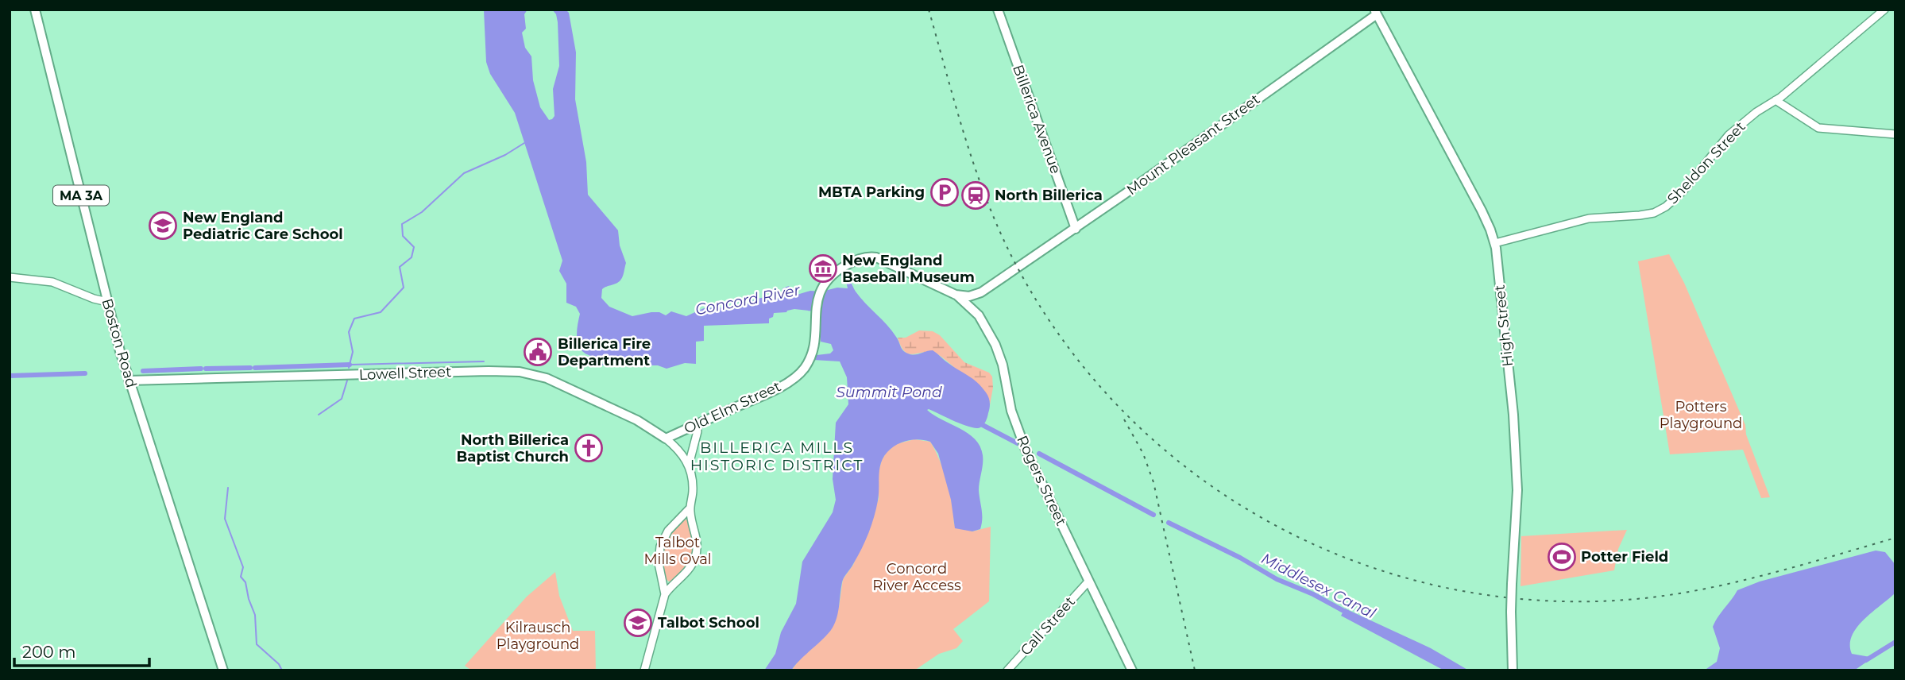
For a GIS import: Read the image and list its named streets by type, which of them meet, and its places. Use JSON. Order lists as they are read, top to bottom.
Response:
{
  "streets": {
    "main road": [
      "Billerica Avenue",
      "Mount Pleasant Street",
      "MA 3A",
      "High Street",
      "Boston Road",
      "Lowell Street",
      "Old Elm Street",
      "Rogers Street"
    ],
    "street": ["Sheldon Street", "Call Street"]
  },
  "crossings": [
    ["Billerica Avenue", "Mount Pleasant Street"],
    ["Mount Pleasant Street", "High Street"],
    ["Mount Pleasant Street", "Old Elm Street"],
    ["Mount Pleasant Street", "Rogers Street"],
    ["Sheldon Street", "High Street"],
    ["Boston Road", "Lowell Street"],
    ["Lowell Street", "Old Elm Street"],
    ["Old Elm Street", "Rogers Street"],
    ["Rogers Street", "Call Street"]
  ],
  "districts": ["BILLERICA MILLS HISTORIC DISTRICT"],
  "water": ["Concord River", "Summit Pond", "Middlesex Canal"],
  "parks": [
    "Potters Playground",
    "Talbot Mills Oval",
    "Concord River Access",
    "Kilrausch Playground"
  ],
  "places": {
    "parking": ["MBTA Parking"],
    "station": ["North Billerica"],
    "school or university": ["New England Pediatric Care School", "Talbot School"],
    "museum": ["New England Baseball Museum"],
    "public building": ["Billerica Fire Department"],
    "church": ["North Billerica Baptist Church"],
    "sports": ["Potter Field"]
  },
  "scale_bar": "200 m"
}
